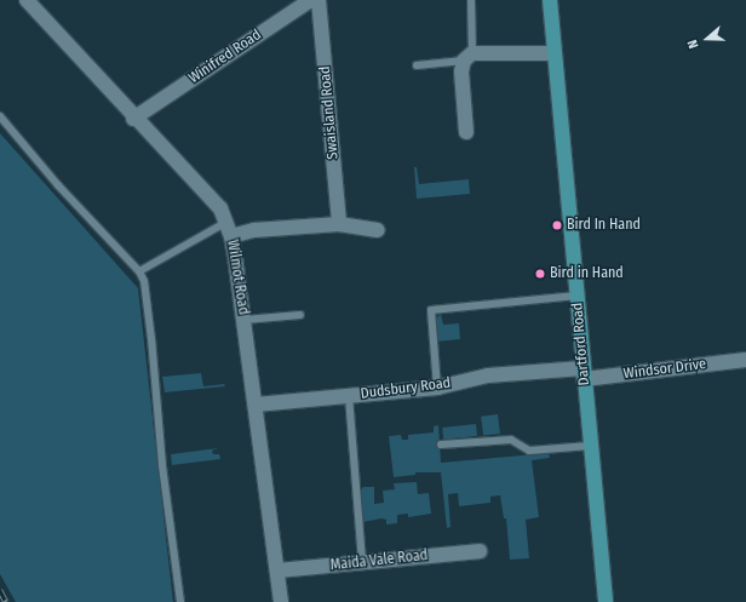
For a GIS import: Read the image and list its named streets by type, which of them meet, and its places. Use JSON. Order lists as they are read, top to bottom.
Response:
{
  "streets": {
    "main road": ["Dartford Road"],
    "street": [
      "Winifred Road",
      "Swaisland Road",
      "Wilmot Road",
      "Windsor Drive",
      "Dudsbury Road",
      "Maida Vale Road"
    ]
  },
  "crossings": [
    ["Winifred Road", "Swaisland Road"],
    ["Winifred Road", "Wilmot Road"],
    ["Wilmot Road", "Dudsbury Road"],
    ["Wilmot Road", "Maida Vale Road"],
    ["Dartford Road", "Windsor Drive"],
    ["Dartford Road", "Dudsbury Road"],
    ["Windsor Drive", "Dudsbury Road"]
  ],
  "places": ["Bird In Hand", "Bird in Hand"],
  "north": "left"
}
